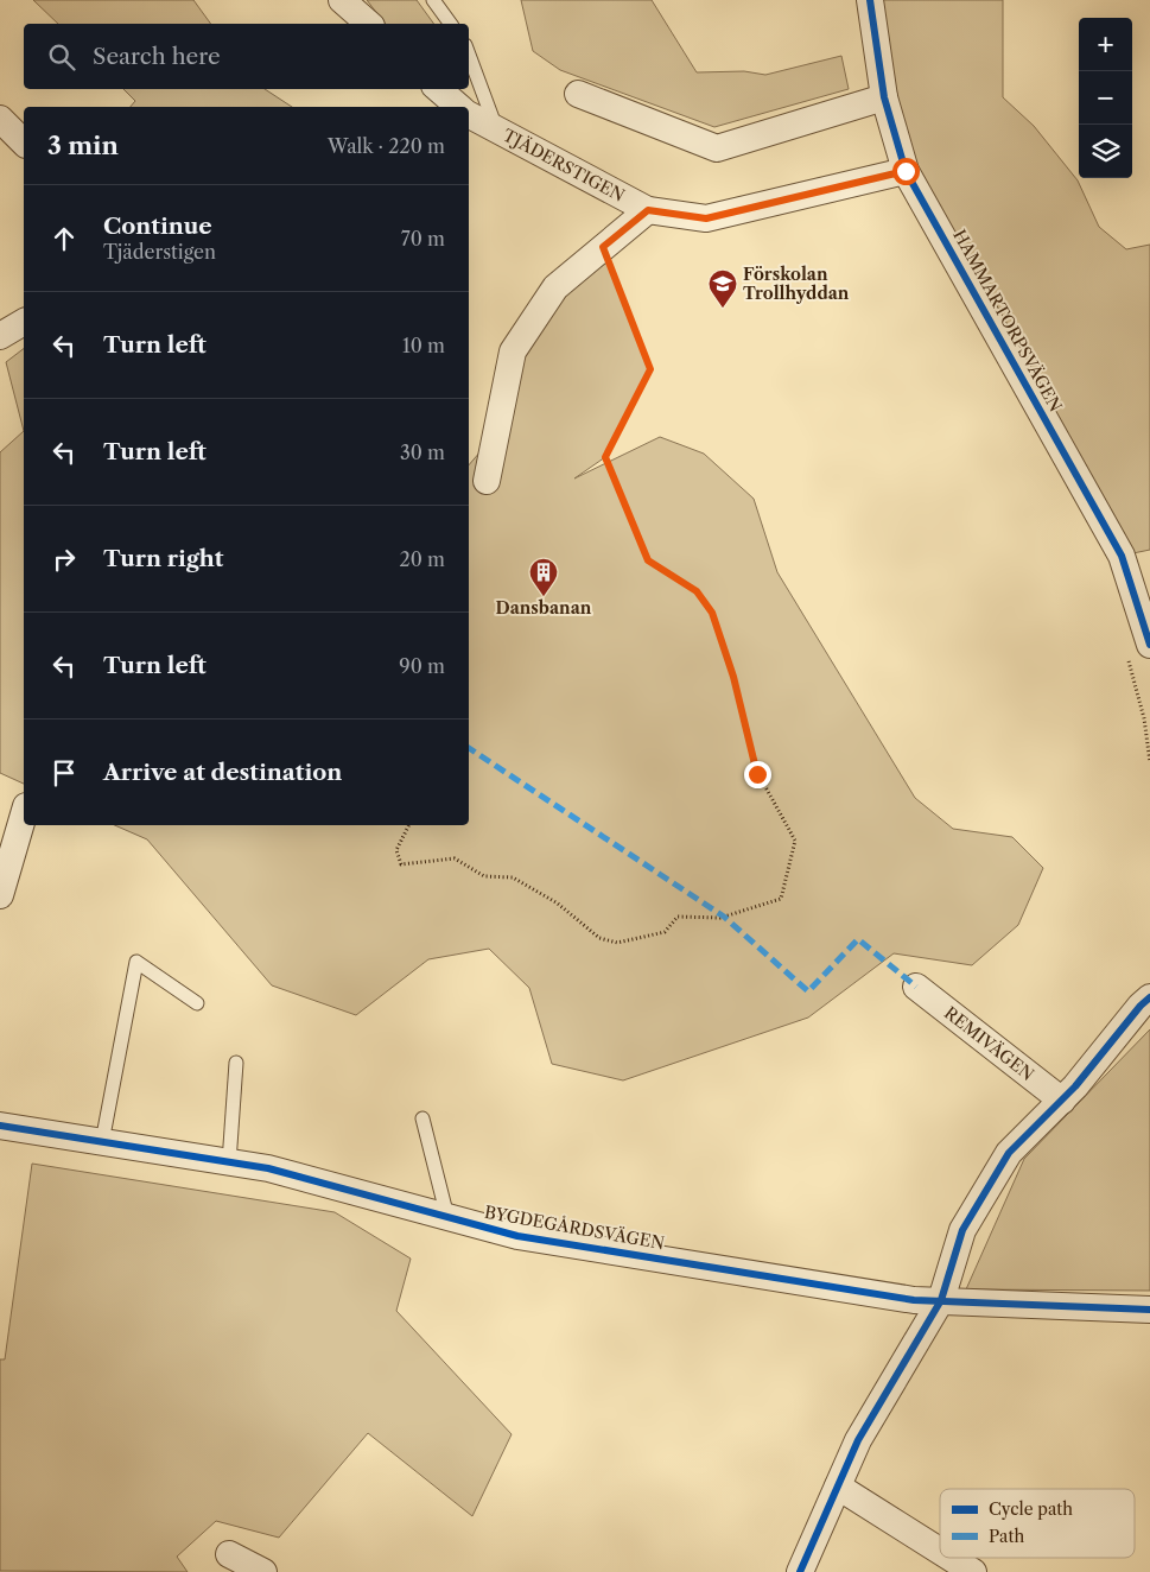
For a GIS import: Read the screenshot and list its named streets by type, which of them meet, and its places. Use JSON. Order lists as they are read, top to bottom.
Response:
{
  "streets": {
    "street": [
      "TJÄDERSTIGEN",
      "HAMMARTORPSVÄGEN",
      "REMIVÄGEN",
      "BYGDEGÅRDSVÄGEN"
    ]
  },
  "crossings": [
    ["TJÄDERSTIGEN", "HAMMARTORPSVÄGEN"]
  ],
  "places": {
    "school or university": ["Förskolan Trollhyddan"],
    "building": ["Dansbanan"]
  },
  "legend": ["Cycle path", "Path"],
  "page": {
    "map_buttons": ["+", "−"],
    "search": "Search here",
    "heading": ["3 min", "Walk · 220 m"],
    "list": [
      ["Continue", "Tjäderstigen", "70 m"],
      ["Turn left", "10 m"],
      ["Turn left", "30 m"],
      ["Turn right", "20 m"],
      ["Turn left", "90 m"],
      "Arrive at destination"
    ]
  }
}
